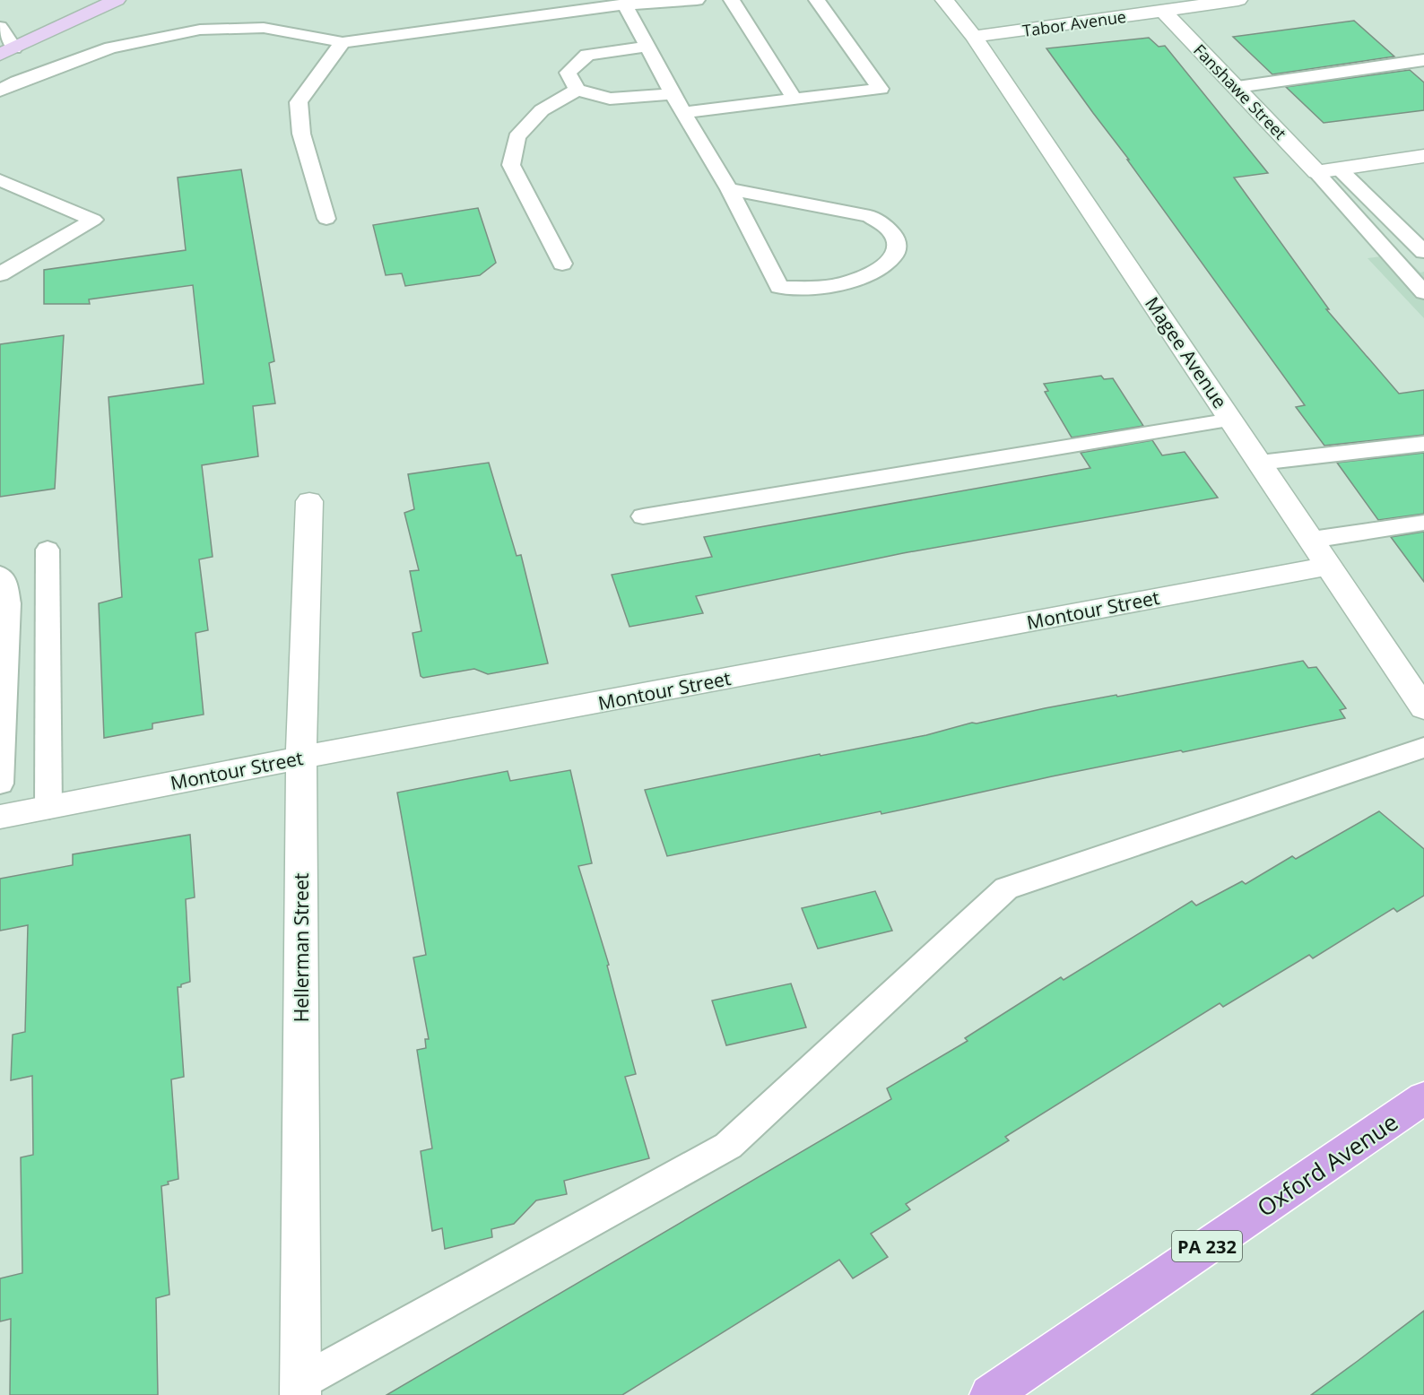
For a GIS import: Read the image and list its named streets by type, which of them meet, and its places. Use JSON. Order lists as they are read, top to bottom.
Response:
{
  "streets": {
    "main road": ["Oxford Avenue", "PA 232"],
    "street": [
      "Tabor Avenue",
      "Fanshawe Street",
      "Magee Avenue",
      "Montour Street",
      "Hellerman Street"
    ]
  },
  "crossings": [
    ["Tabor Avenue", "Fanshawe Street"],
    ["Tabor Avenue", "Magee Avenue"],
    ["Magee Avenue", "Montour Street"],
    ["Montour Street", "Hellerman Street"]
  ]
}
